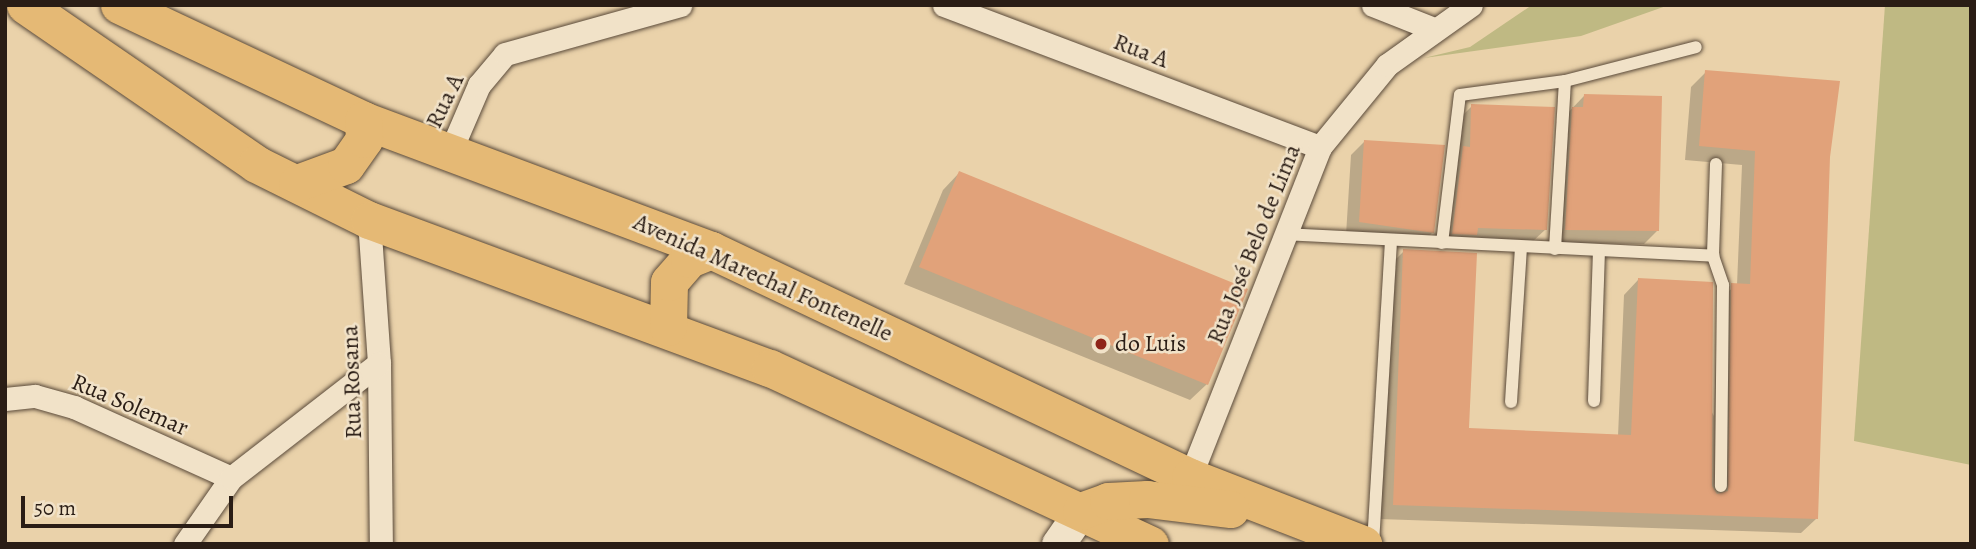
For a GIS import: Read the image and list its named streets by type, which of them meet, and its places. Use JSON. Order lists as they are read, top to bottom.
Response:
{
  "streets": {
    "main road": ["Avenida Marechal Fontenelle"],
    "street": [
      "Rua A",
      "Rua José Belo de Lima",
      "Rua Rosana",
      "Rua Solemar"
    ]
  },
  "crossings": [
    ["Rua A", "Rua José Belo de Lima"],
    ["Rua A", "Avenida Marechal Fontenelle"],
    ["Rua José Belo de Lima", "Avenida Marechal Fontenelle"]
  ],
  "places": ["do Luis"],
  "scale_bar": "50 m"
}
